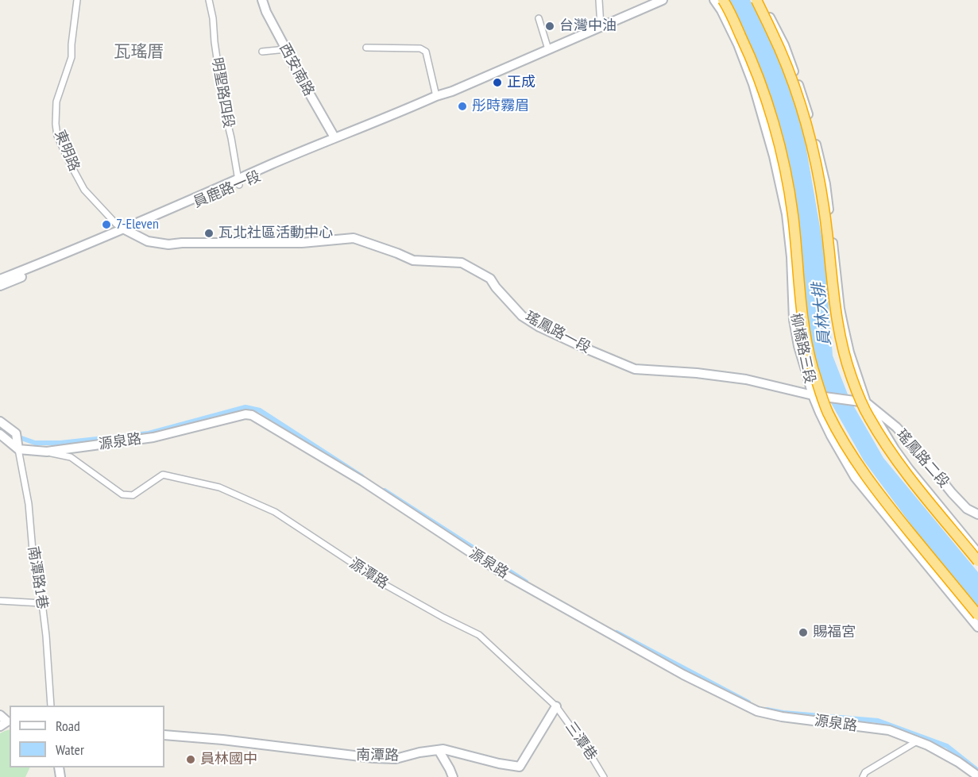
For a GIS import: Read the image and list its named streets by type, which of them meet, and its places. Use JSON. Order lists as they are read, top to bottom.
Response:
{
  "streets": {
    "street": [
      "西安南路",
      "明聖路四段",
      "東明路",
      "員鹿路一段",
      "瑤鳳路一段",
      "柳橋路三段",
      "源泉路",
      "瑤鳳路二段",
      "源潭路",
      "南潭路1巷",
      "三潭巷",
      "南潭路"
    ]
  },
  "crossings": [
    ["西安南路", "員鹿路一段"],
    ["明聖路四段", "員鹿路一段"],
    ["東明路", "員鹿路一段"],
    ["東明路", "瑤鳳路一段"],
    ["員鹿路一段", "瑤鳳路一段"],
    ["瑤鳳路一段", "柳橋路三段"],
    ["瑤鳳路一段", "瑤鳳路二段"],
    ["源泉路", "源潭路"],
    ["源泉路", "南潭路1巷"],
    ["源潭路", "三潭巷"],
    ["源潭路", "南潭路"],
    ["三潭巷", "南潭路"]
  ],
  "districts": ["瓦瑤厝"],
  "water": ["員林大排"],
  "places": [
    "台灣中油",
    "正成",
    "彤時霧眉",
    "7-Eleven",
    "瓦北社區活動中心",
    "賜福宮",
    "員林國中"
  ],
  "legend": ["Road", "Water"]
}
